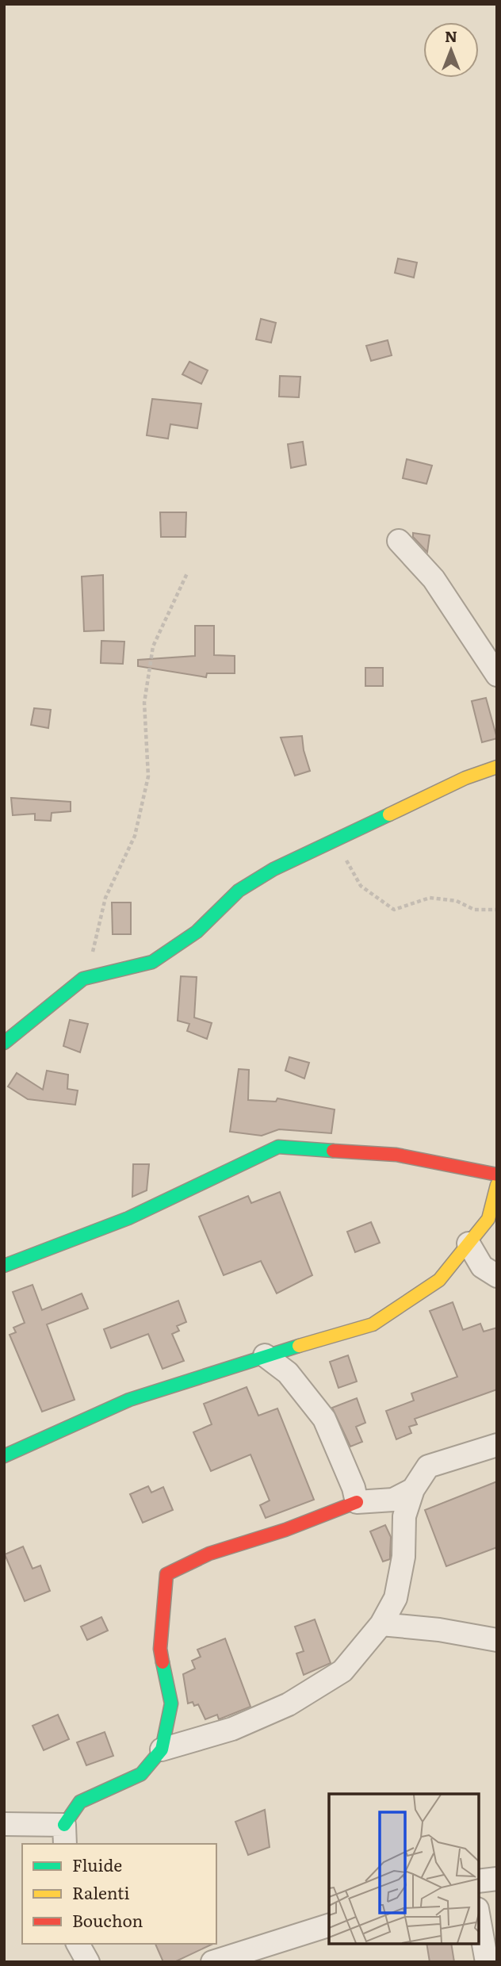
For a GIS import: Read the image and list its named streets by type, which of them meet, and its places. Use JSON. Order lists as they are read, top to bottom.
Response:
{
  "legend": ["Fluide", "Ralenti", "Bouchon"],
  "north": "top"
}
